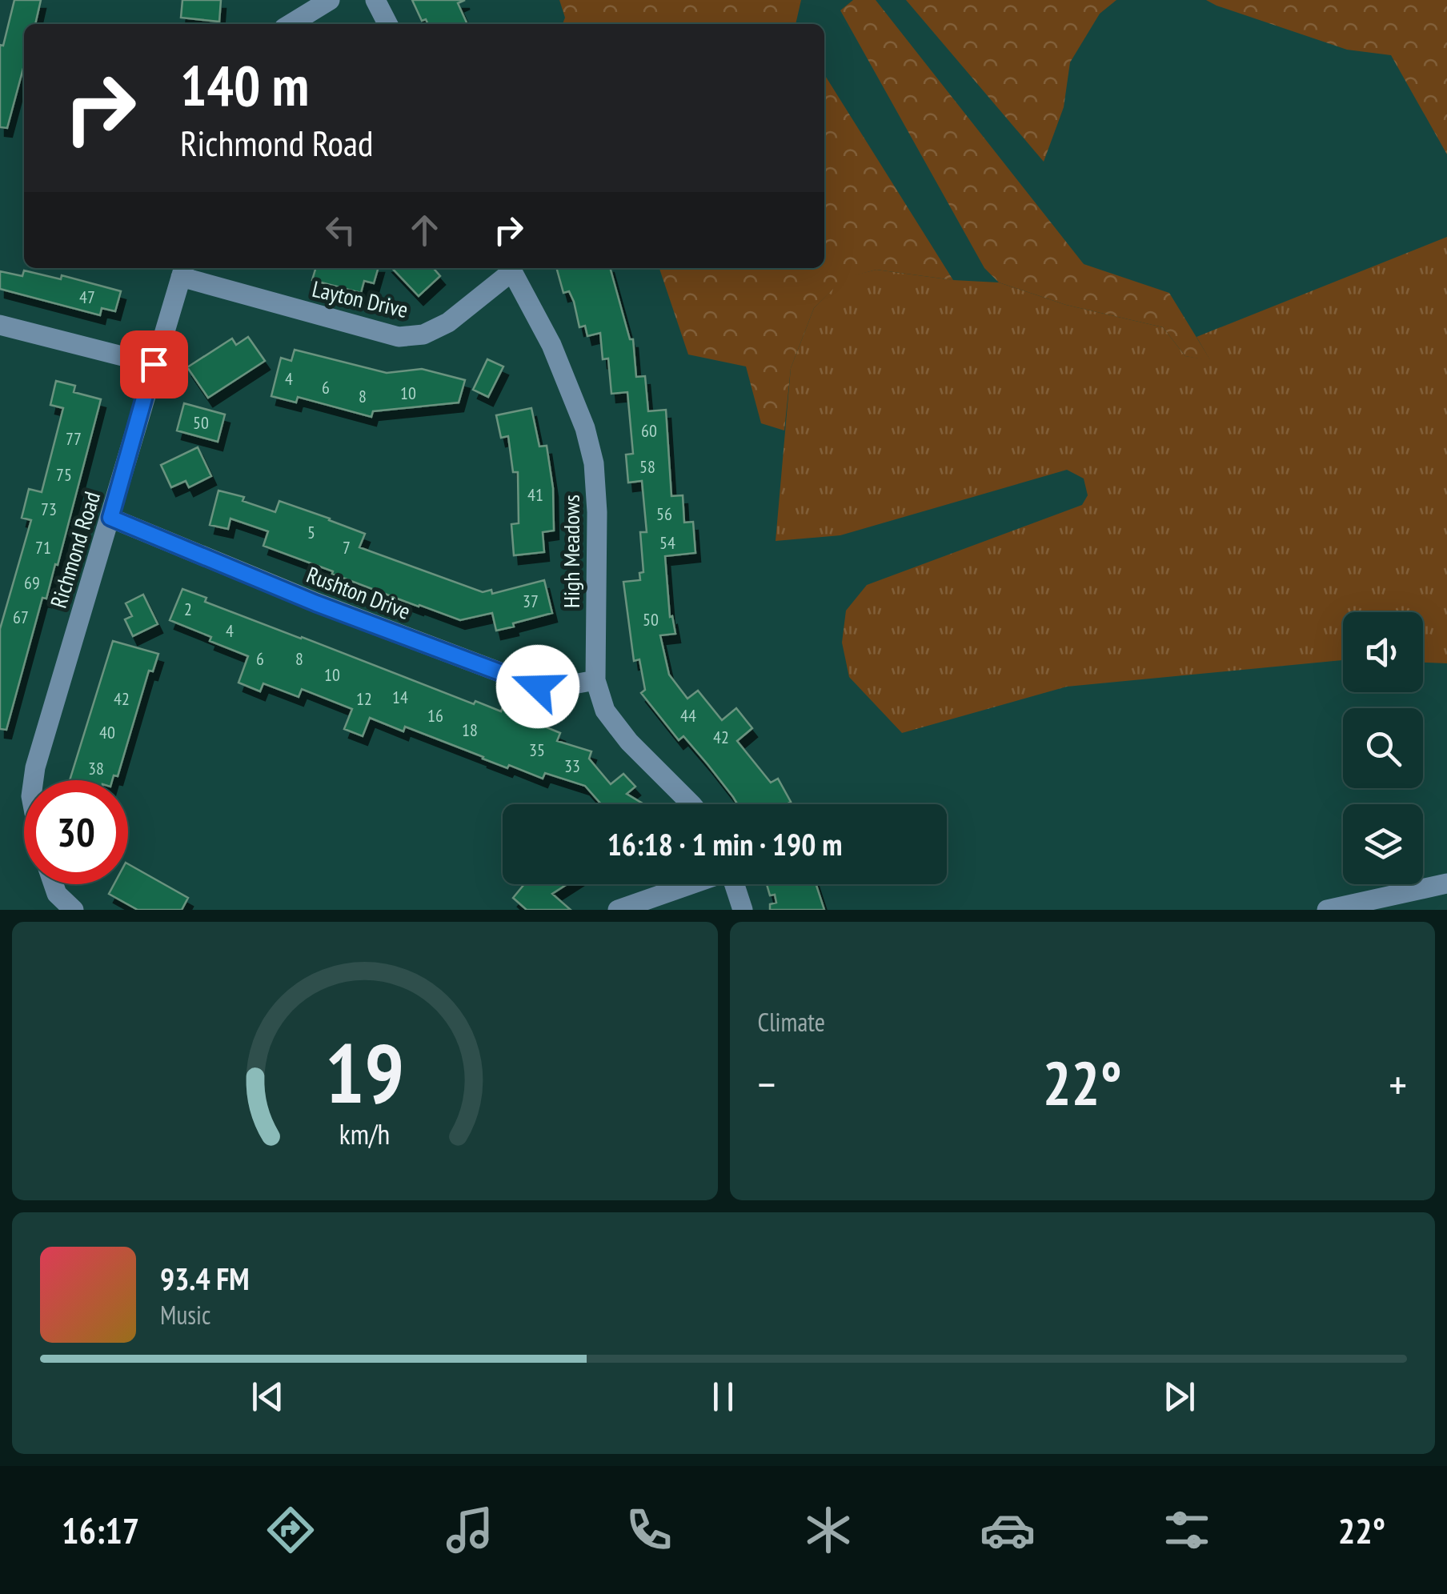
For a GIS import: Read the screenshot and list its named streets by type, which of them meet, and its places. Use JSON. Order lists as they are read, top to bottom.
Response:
{
  "streets": {
    "street": [
      "Layton Drive",
      "Richmond Road",
      "High Meadows",
      "Rushton Drive"
    ]
  },
  "crossings": [
    ["Layton Drive", "Richmond Road"],
    ["Layton Drive", "High Meadows"],
    ["Richmond Road", "Rushton Drive"],
    ["High Meadows", "Rushton Drive"]
  ],
  "house_numbers": [
    "47",
    "4",
    "6",
    "10",
    "8",
    "50",
    "60",
    "77",
    "58",
    "75",
    "41",
    "73",
    "56",
    "5",
    "54",
    "71",
    "7",
    "69",
    "37",
    "2",
    "67",
    "50",
    "4",
    "6",
    "8",
    "10",
    "14",
    "42",
    "12",
    "16",
    "44",
    "18",
    "40",
    "42",
    "35",
    "33",
    "38"
  ],
  "page": {
    "turn": ["140 m", "Richmond Road"],
    "limit": "30",
    "trip": "16:18 · 1 min · 190 m",
    "tile": "Climate",
    "heat": ["−", "22°", "+"],
    "song": ["93.4 FM", "Music"],
    "tabs": ["16:17", "22°"],
    "gauge": ["19", "km/h"]
  }
}
